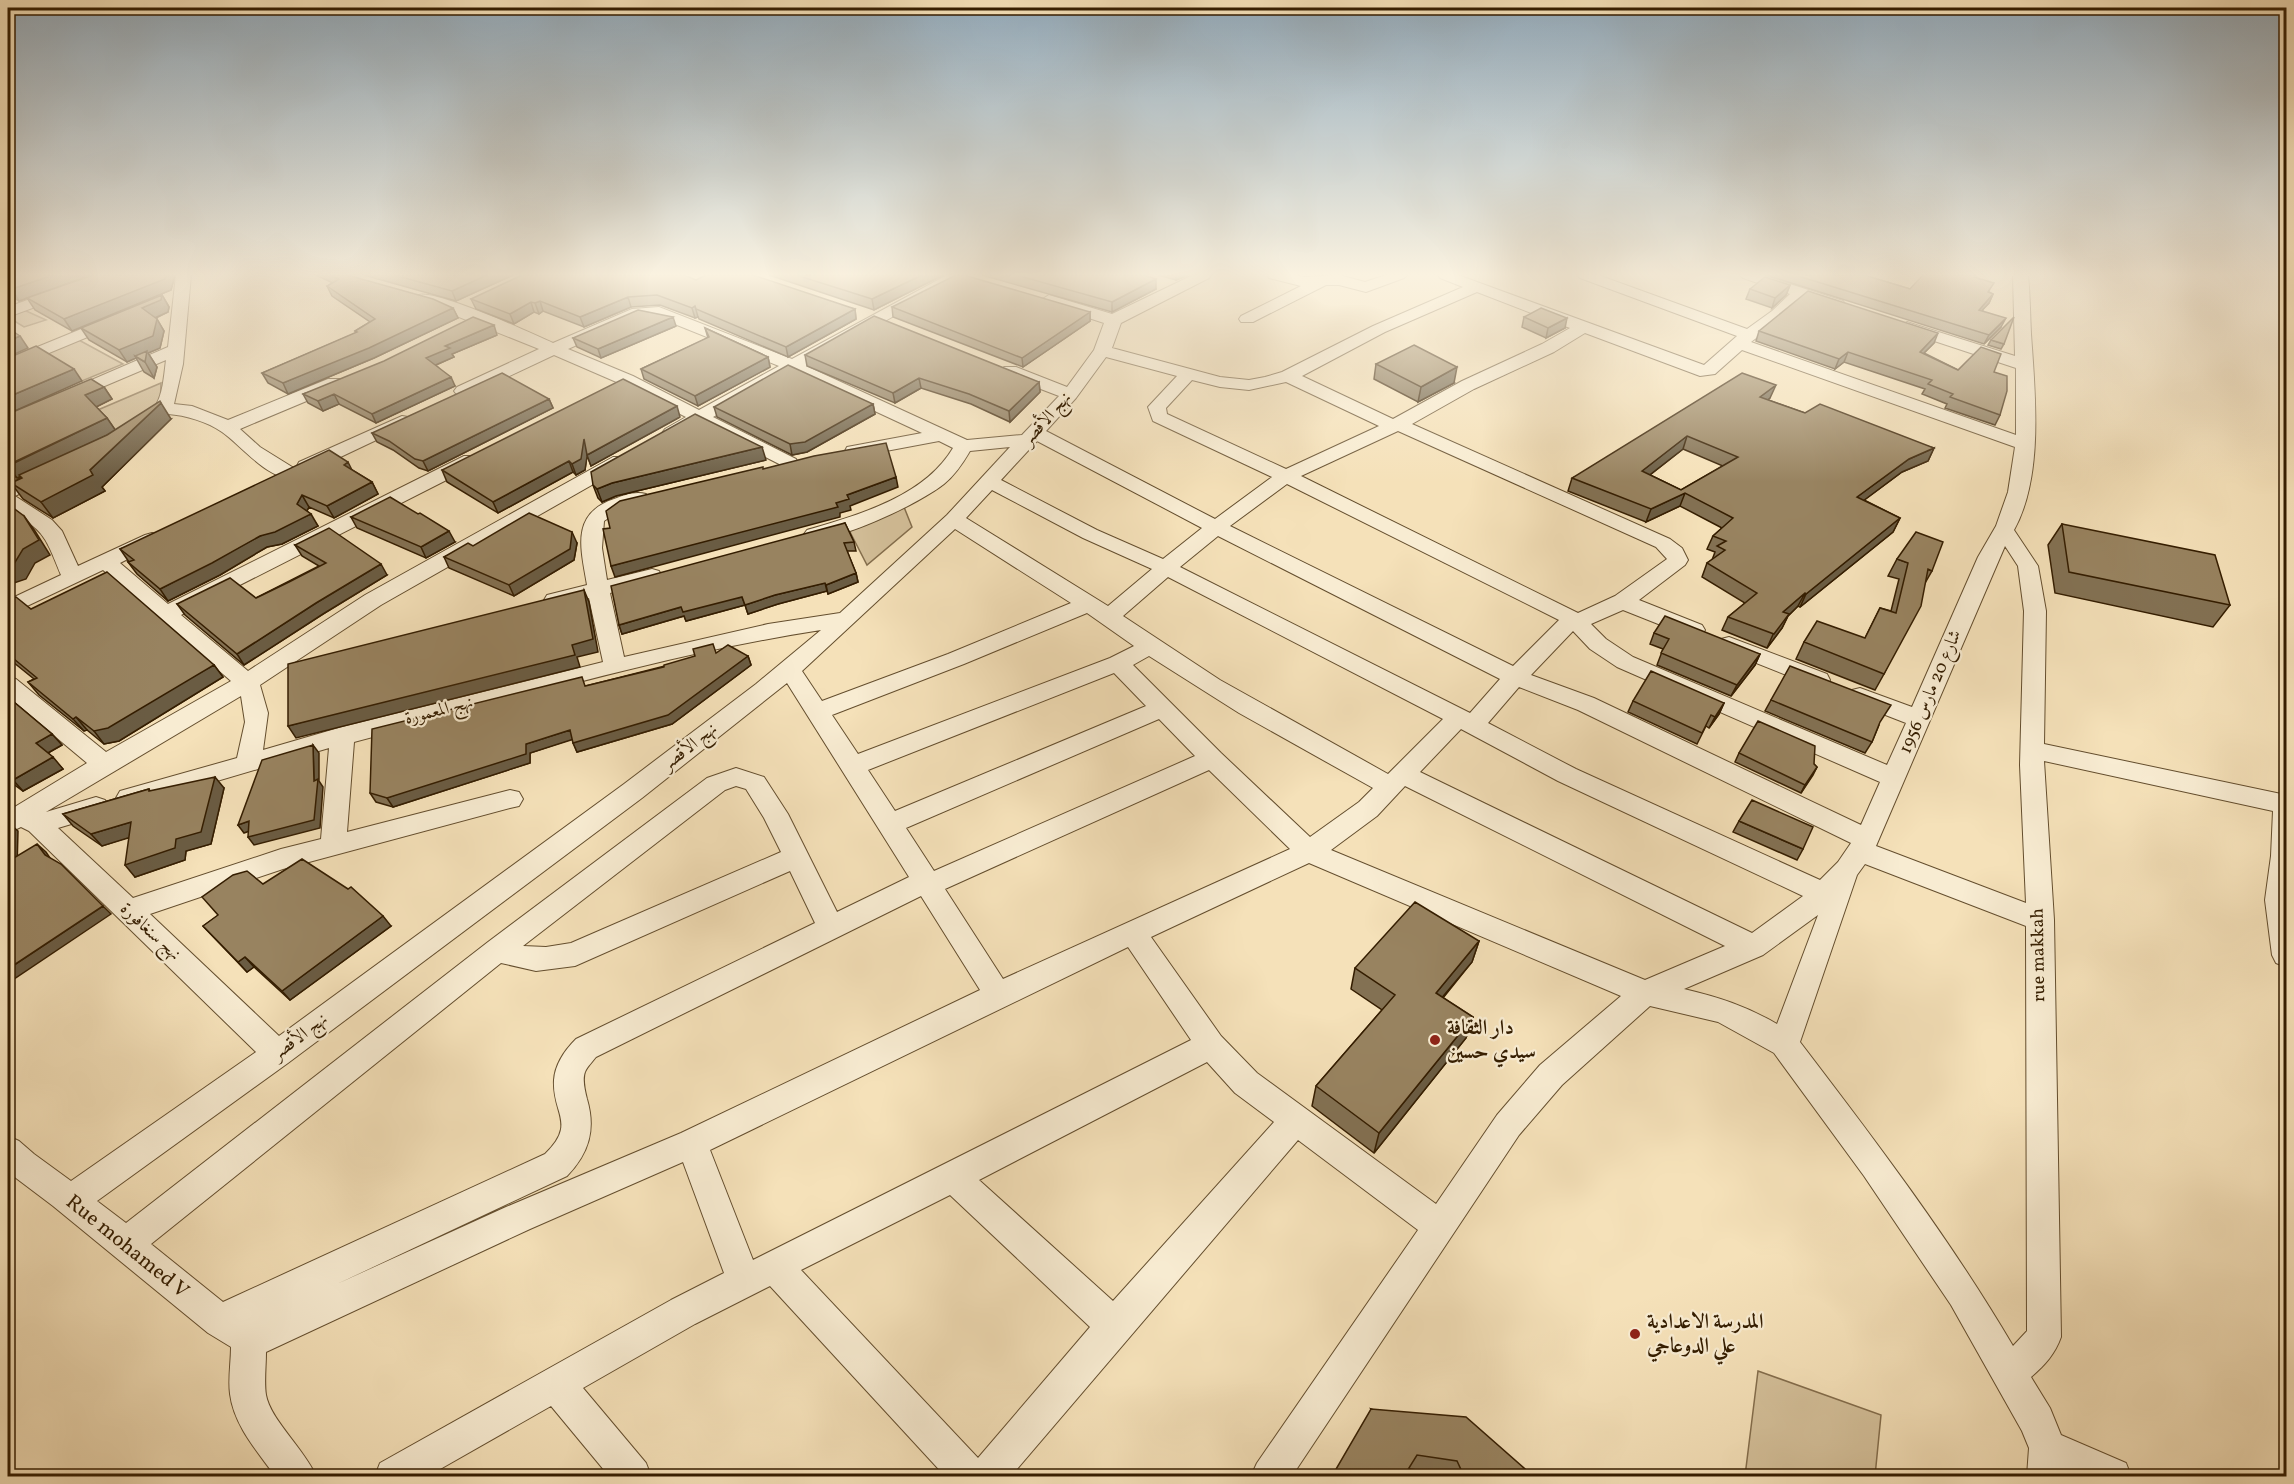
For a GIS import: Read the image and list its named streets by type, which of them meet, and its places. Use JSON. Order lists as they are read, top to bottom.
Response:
{
  "streets": {
    "street": [
      "نهج الأقصر",
      "شارع 20 مارس 1956",
      "نهج المعمورة",
      "نهج سنغافورة",
      "rue makkah",
      "Rue mohamed V"
    ]
  },
  "crossings": [
    ["نهج الأقصر", "نهج المعمورة"],
    ["نهج الأقصر", "نهج سنغافورة"],
    ["نهج الأقصر", "Rue mohamed V"],
    ["شارع 20 مارس 1956", "rue makkah"],
    ["نهج المعمورة", "نهج سنغافورة"]
  ],
  "places": ["دار الثقافة سيدي حسين", "المدرسة الاعدادية علي الدوعاجي"]
}
